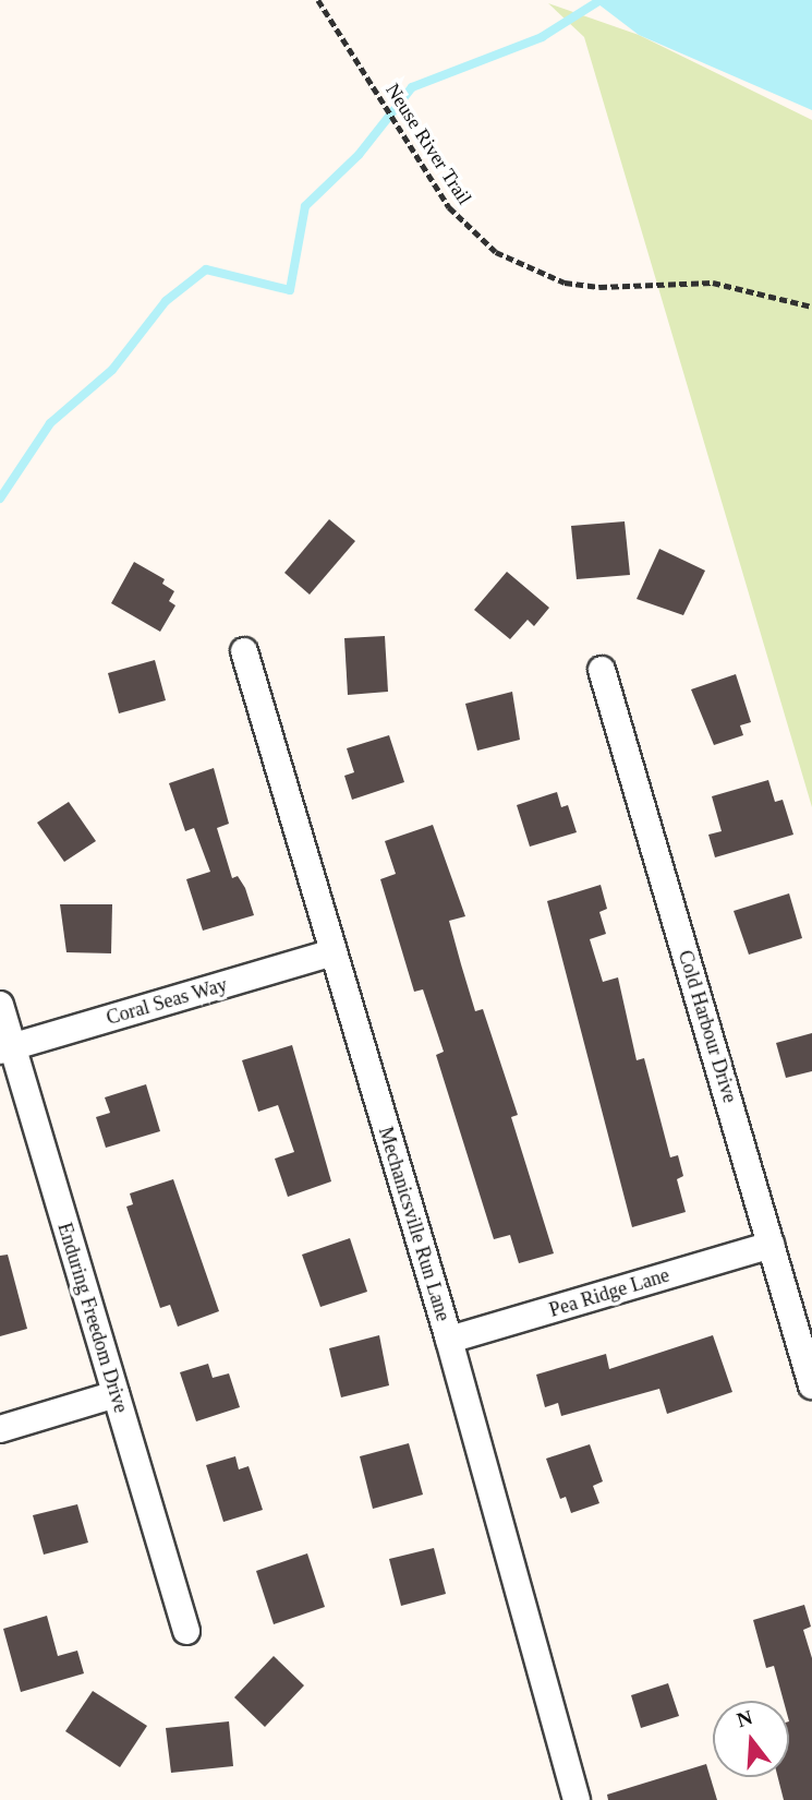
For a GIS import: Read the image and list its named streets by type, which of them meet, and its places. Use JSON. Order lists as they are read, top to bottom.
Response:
{
  "streets": {
    "street": [
      "Coral Seas Way",
      "Cold Harbour Drive",
      "Mechanicsville Run Lane",
      "Pea Ridge Lane",
      "Enduring Freedom Drive"
    ],
    "path": ["Neuse River Trail"]
  },
  "crossings": [
    ["Coral Seas Way", "Mechanicsville Run Lane"],
    ["Coral Seas Way", "Enduring Freedom Drive"],
    ["Cold Harbour Drive", "Pea Ridge Lane"],
    ["Mechanicsville Run Lane", "Pea Ridge Lane"]
  ],
  "north": "top"
}
